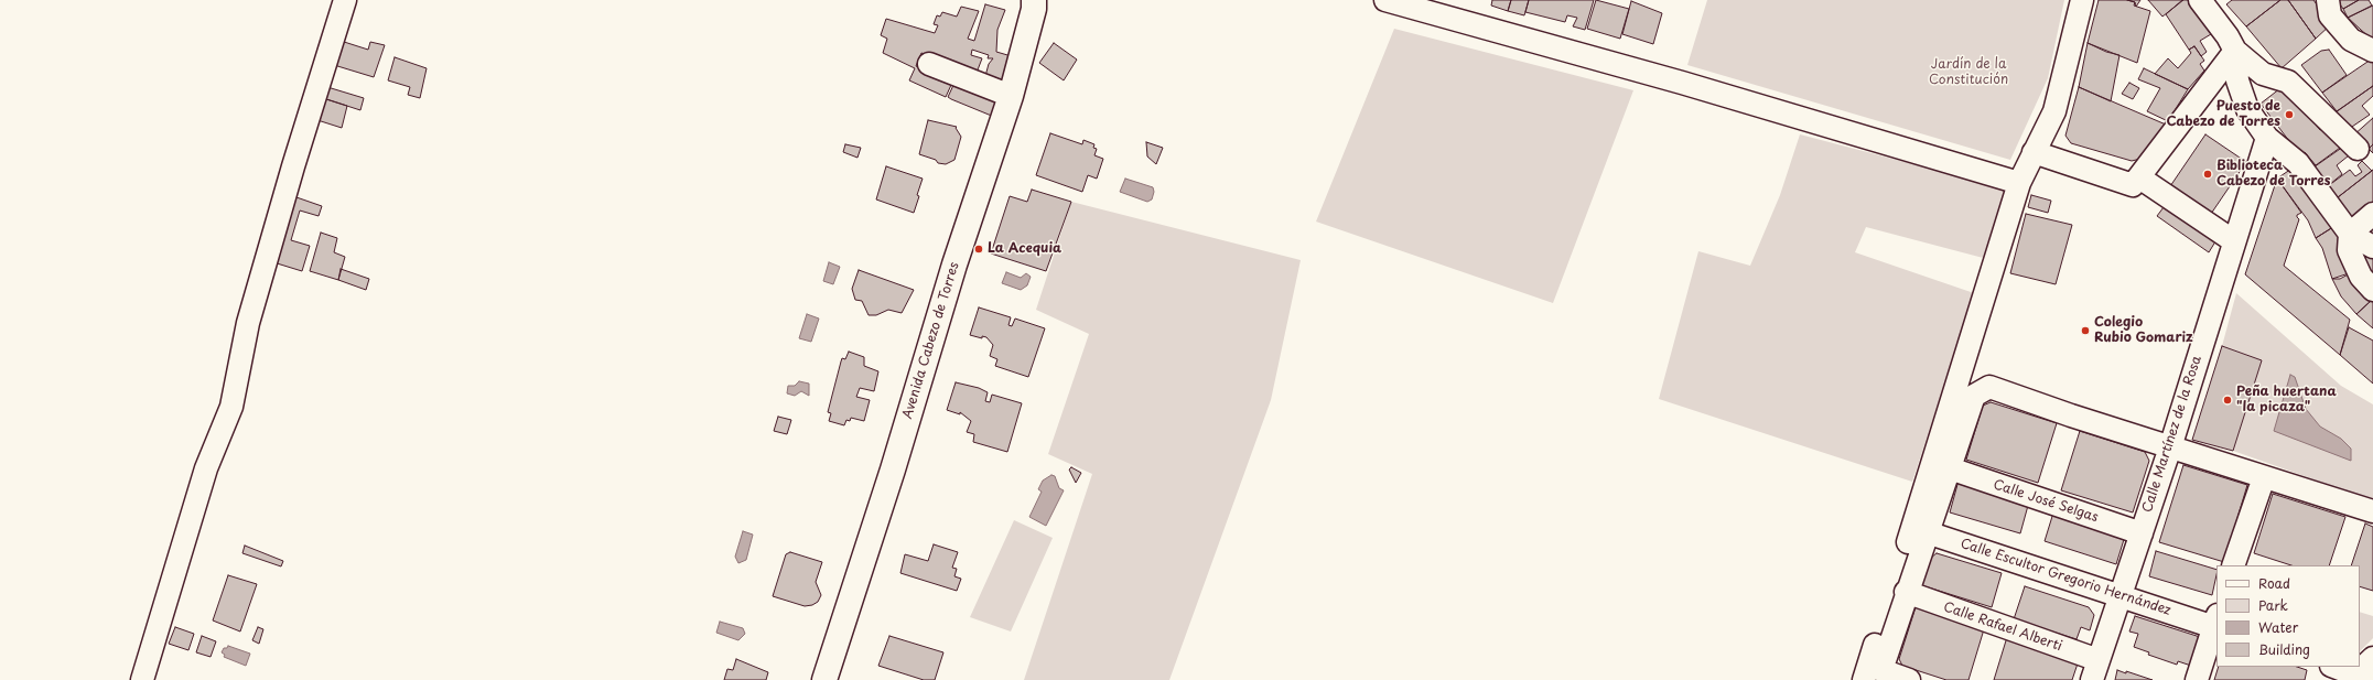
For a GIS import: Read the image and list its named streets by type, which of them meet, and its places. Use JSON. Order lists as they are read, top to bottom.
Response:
{
  "streets": {
    "street": [
      "Avenida Cabezo de Torres",
      "Calle Martínez de la Rosa",
      "Calle José Selgas",
      "Calle Escultor Gregorio Hernández",
      "Calle Rafael Alberti"
    ]
  },
  "crossings": [
    ["Calle Martínez de la Rosa", "Calle José Selgas"],
    ["Calle Martínez de la Rosa", "Calle Escultor Gregorio Hernández"],
    ["Calle Martínez de la Rosa", "Calle Rafael Alberti"]
  ],
  "parks": ["Jardín de la Constitución"],
  "places": [
    "Puesto de Cabezo de Torres",
    "Biblioteca Cabezo de Torres",
    "La Acequia",
    "Colegio Rubio Gomariz",
    "Peña huertana \"la picaza\""
  ],
  "legend": [
    "Road",
    "Park",
    "Water",
    "Building"
  ]
}
